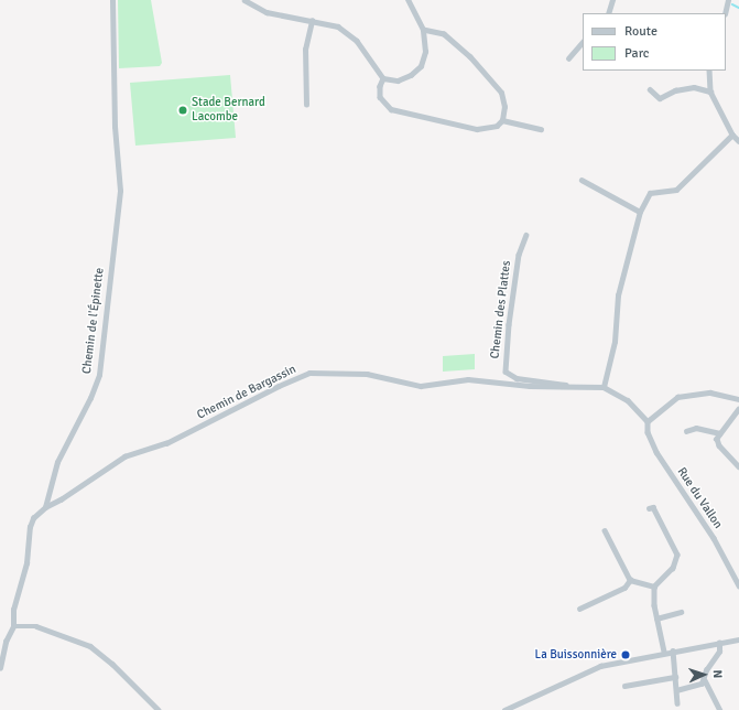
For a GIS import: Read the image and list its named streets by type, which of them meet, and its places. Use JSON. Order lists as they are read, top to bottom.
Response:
{
  "streets": {
    "street": [
      "Chemin des Plattes",
      "Chemin de l'Épinette",
      "Chemin de Bargassin",
      "Rue du Vallon"
    ]
  },
  "crossings": [
    ["Chemin des Plattes", "Chemin de Bargassin"],
    ["Chemin de l'Épinette", "Chemin de Bargassin"],
    ["Chemin de Bargassin", "Rue du Vallon"]
  ],
  "places": ["Stade Bernard Lacombe", "La Buissonnière"],
  "legend": ["Route", "Parc"],
  "north": "right"
}
